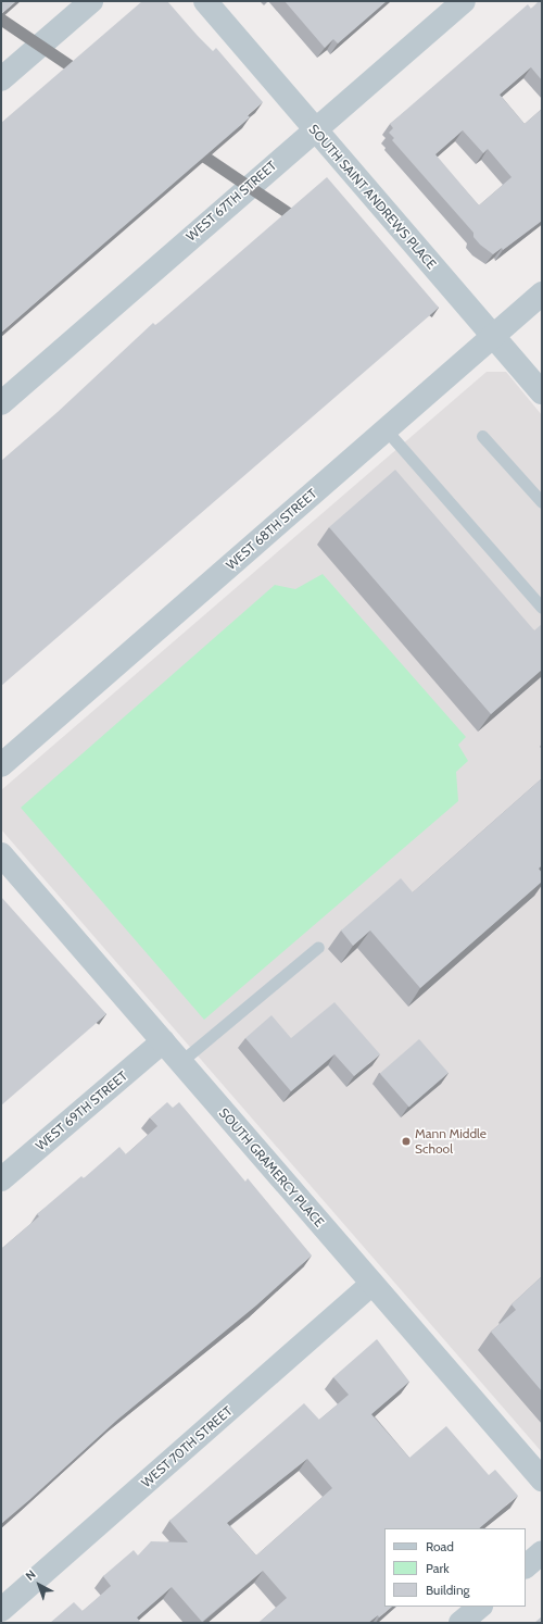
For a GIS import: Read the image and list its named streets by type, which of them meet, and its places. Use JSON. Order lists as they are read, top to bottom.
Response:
{
  "streets": {
    "street": [
      "SOUTH SAINT ANDREWS PLACE",
      "WEST 67TH STREET",
      "WEST 68TH STREET",
      "WEST 69TH STREET",
      "SOUTH GRAMERCY PLACE",
      "WEST 70TH STREET"
    ]
  },
  "crossings": [
    ["SOUTH SAINT ANDREWS PLACE", "WEST 67TH STREET"],
    ["SOUTH SAINT ANDREWS PLACE", "WEST 68TH STREET"],
    ["WEST 69TH STREET", "SOUTH GRAMERCY PLACE"],
    ["SOUTH GRAMERCY PLACE", "WEST 70TH STREET"]
  ],
  "places": ["Mann Middle School"],
  "legend": ["Road", "Park", "Building"],
  "north": "top left"
}
